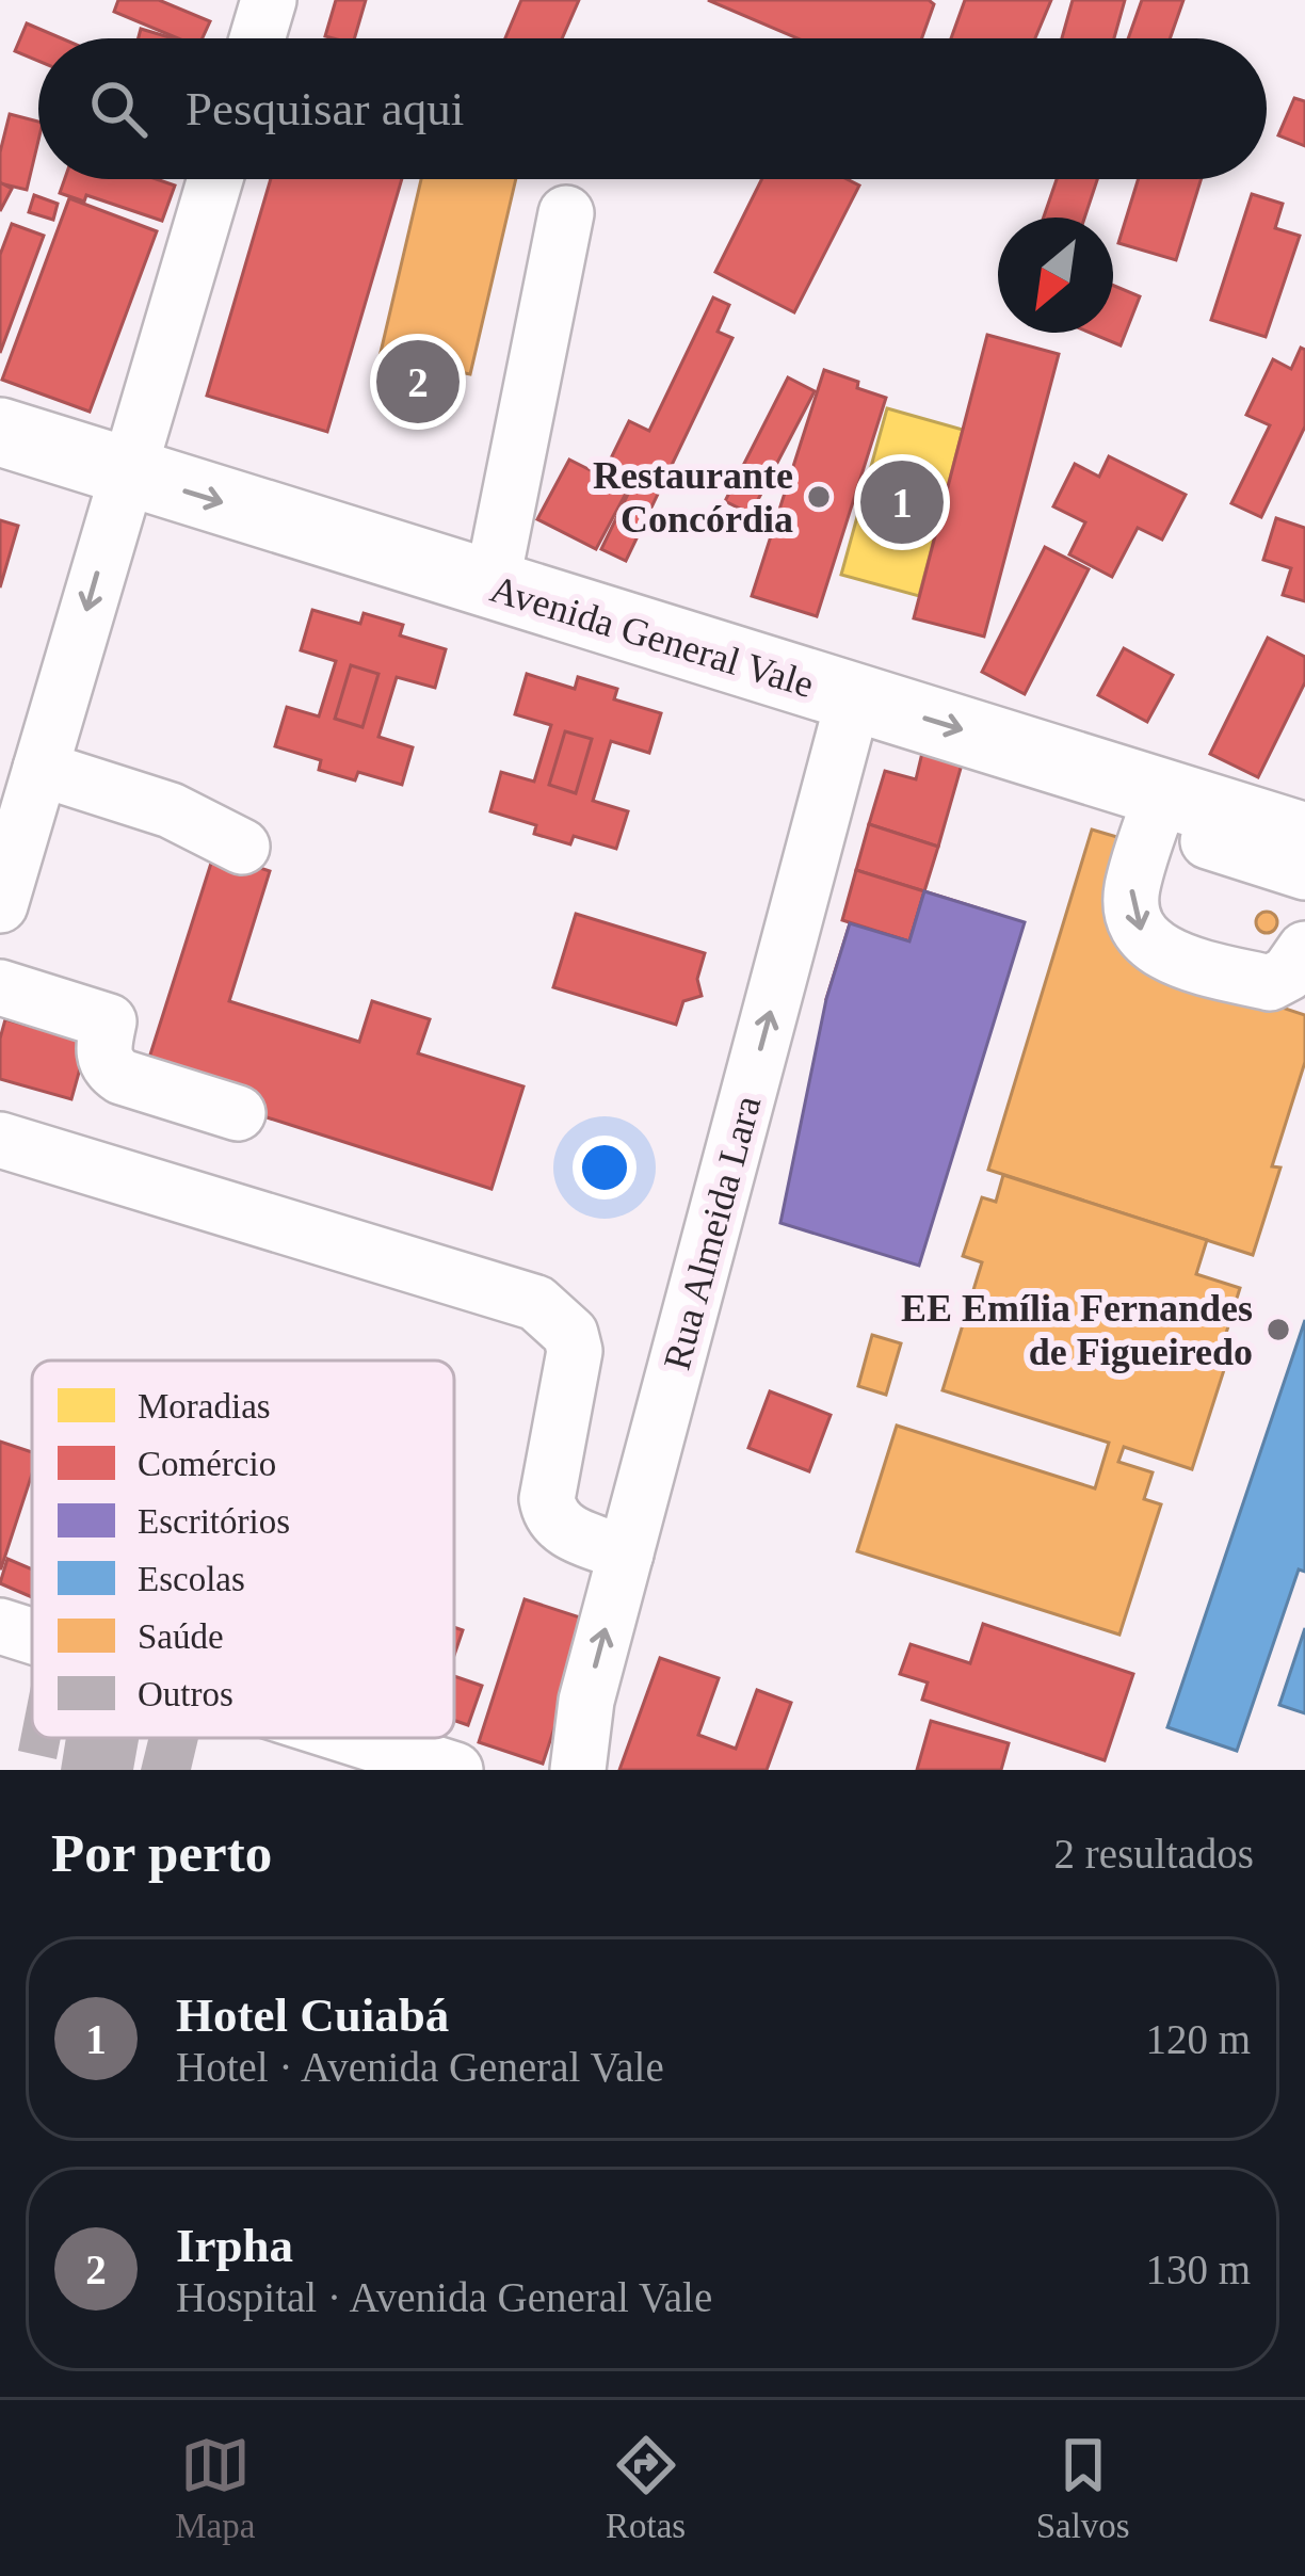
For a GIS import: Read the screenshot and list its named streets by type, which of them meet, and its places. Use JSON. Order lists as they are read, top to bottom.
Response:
{
  "streets": {
    "main road": ["Avenida General Vale"],
    "street": ["Rua Almeida Lara"]
  },
  "crossings": [
    ["Avenida General Vale", "Rua Almeida Lara"]
  ],
  "one_way": ["Avenida General Vale", "Rua Almeida Lara"],
  "places": ["Restaurante Concórdia", "EE Emília Fernandes de Figueiredo"],
  "legend": [
    "Moradias",
    "Comércio",
    "Escritórios",
    "Escolas",
    "Saúde",
    "Outros"
  ],
  "north": "bottom left",
  "page": {
    "search": "Pesquisar aqui",
    "pins": ["2", "1"],
    "heading": ["Por perto", "2 resultados"],
    "list": [
      {
        "mark": "1",
        "name": "Hotel Cuiabá",
        "note": "Hotel · Avenida General Vale",
        "value": "120 m"
      },
      {
        "mark": "2",
        "name": "Irpha",
        "note": "Hospital · Avenida General Vale",
        "value": "130 m"
      }
    ],
    "nav": ["Mapa", "Rotas", "Salvos"]
  }
}
